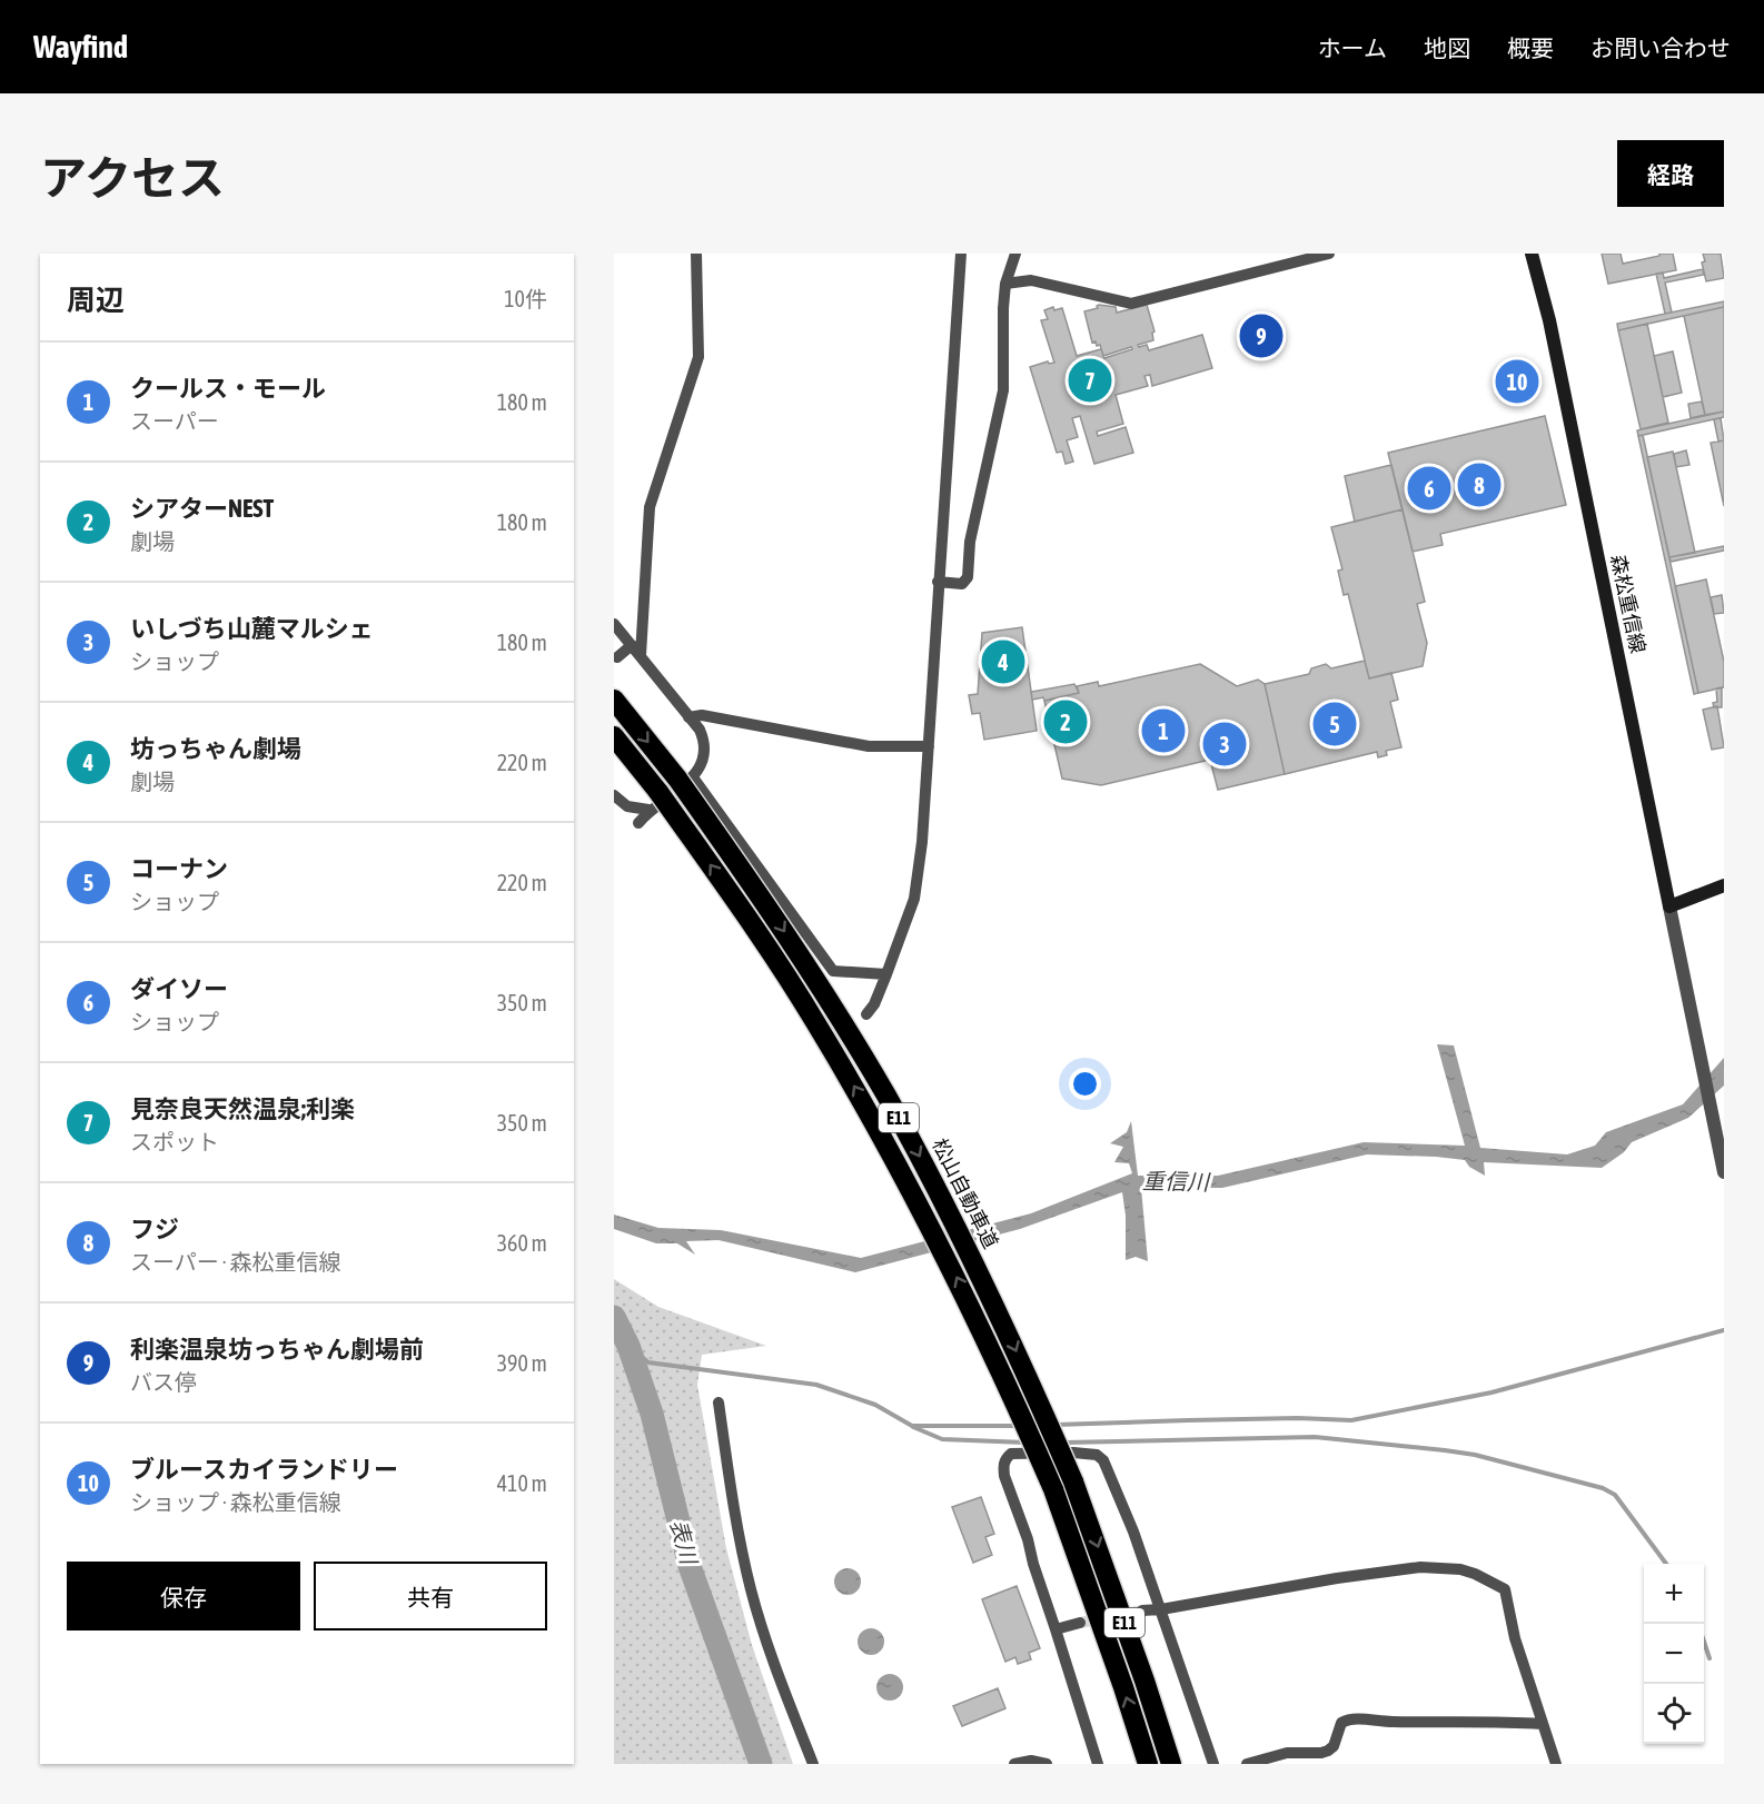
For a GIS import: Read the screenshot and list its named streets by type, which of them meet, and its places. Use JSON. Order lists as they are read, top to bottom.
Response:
{
  "streets": {
    "highway": ["E11", "松山自動車道"],
    "main road": ["森松重信線"]
  },
  "water": ["重信川", "表川"],
  "page": {
    "header": "Wayfind",
    "nav": [
      "ホーム",
      "地図",
      "概要",
      "お問い合わせ"
    ],
    "title": "アクセス",
    "buttons": [
      "経路",
      ["保存", "共有"]
    ],
    "heading": ["周辺", "10件"],
    "pins": [
      "9",
      "7",
      "10",
      "8",
      "6",
      "4",
      "2",
      "5",
      "1",
      "3"
    ],
    "list": [
      {
        "mark": "1",
        "name": "クールス・モール",
        "note": "スーパー",
        "value": "180 m"
      },
      {
        "mark": "2",
        "name": "シアターNEST",
        "note": "劇場",
        "value": "180 m"
      },
      {
        "mark": "3",
        "name": "いしづち山麓マルシェ",
        "note": "ショップ",
        "value": "180 m"
      },
      {
        "mark": "4",
        "name": "坊っちゃん劇場",
        "note": "劇場",
        "value": "220 m"
      },
      {
        "mark": "5",
        "name": "コーナン",
        "note": "ショップ",
        "value": "220 m"
      },
      {
        "mark": "6",
        "name": "ダイソー",
        "note": "ショップ",
        "value": "350 m"
      },
      {
        "mark": "7",
        "name": "見奈良天然温泉;利楽",
        "note": "スポット",
        "value": "350 m"
      },
      {
        "mark": "8",
        "name": "フジ",
        "note": "スーパー · 森松重信線",
        "value": "360 m"
      },
      {
        "mark": "9",
        "name": "利楽温泉坊っちゃん劇場前",
        "note": "バス停",
        "value": "390 m"
      },
      {
        "mark": "10",
        "name": "ブルースカイランドリー",
        "note": "ショップ · 森松重信線",
        "value": "410 m"
      }
    ],
    "map_buttons": ["+", "−"]
  }
}
